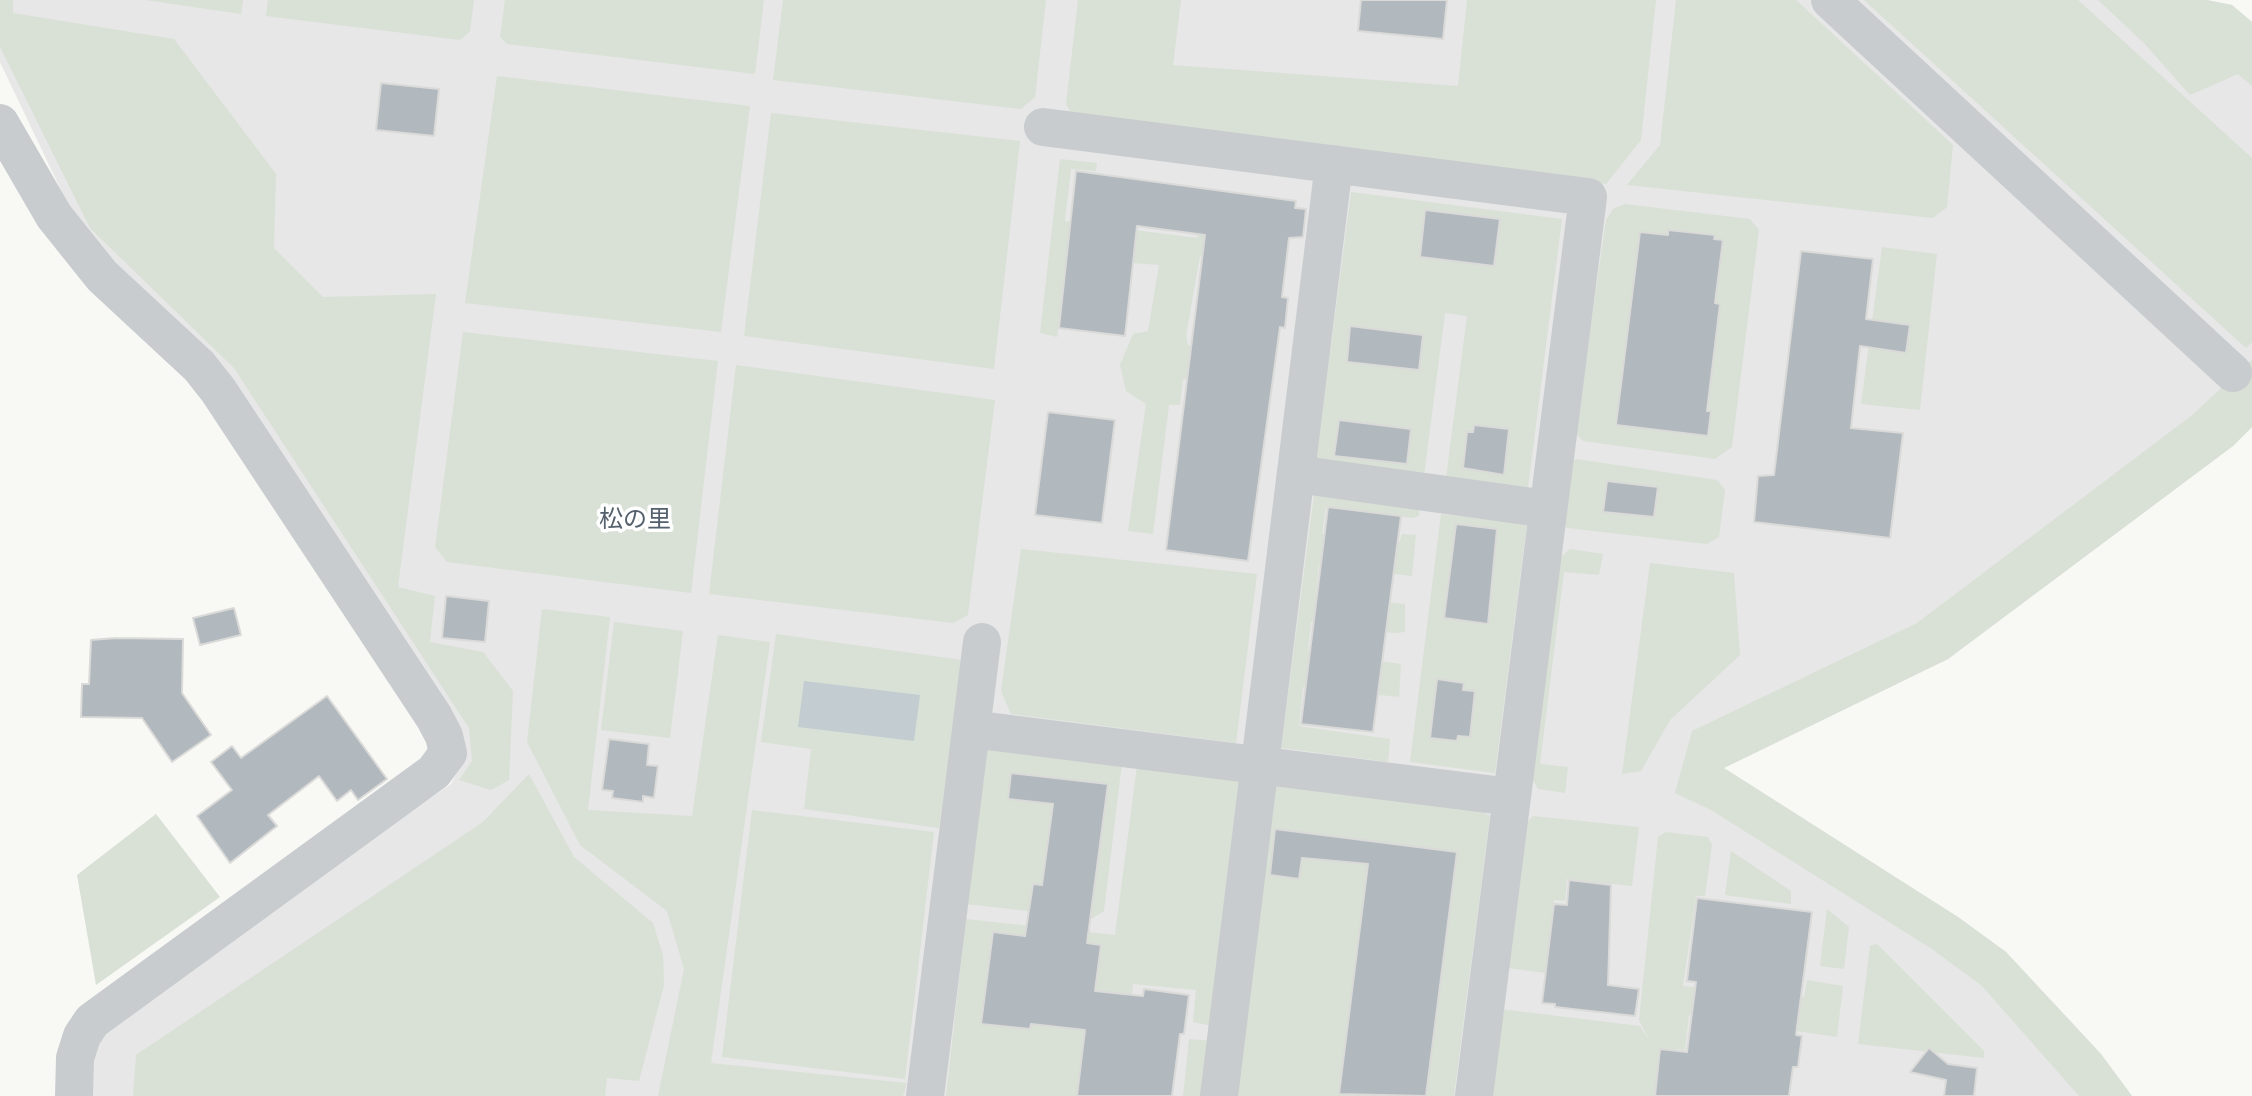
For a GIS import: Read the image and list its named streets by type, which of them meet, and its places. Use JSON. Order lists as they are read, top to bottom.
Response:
{
  "districts": ["松の里"]
}
